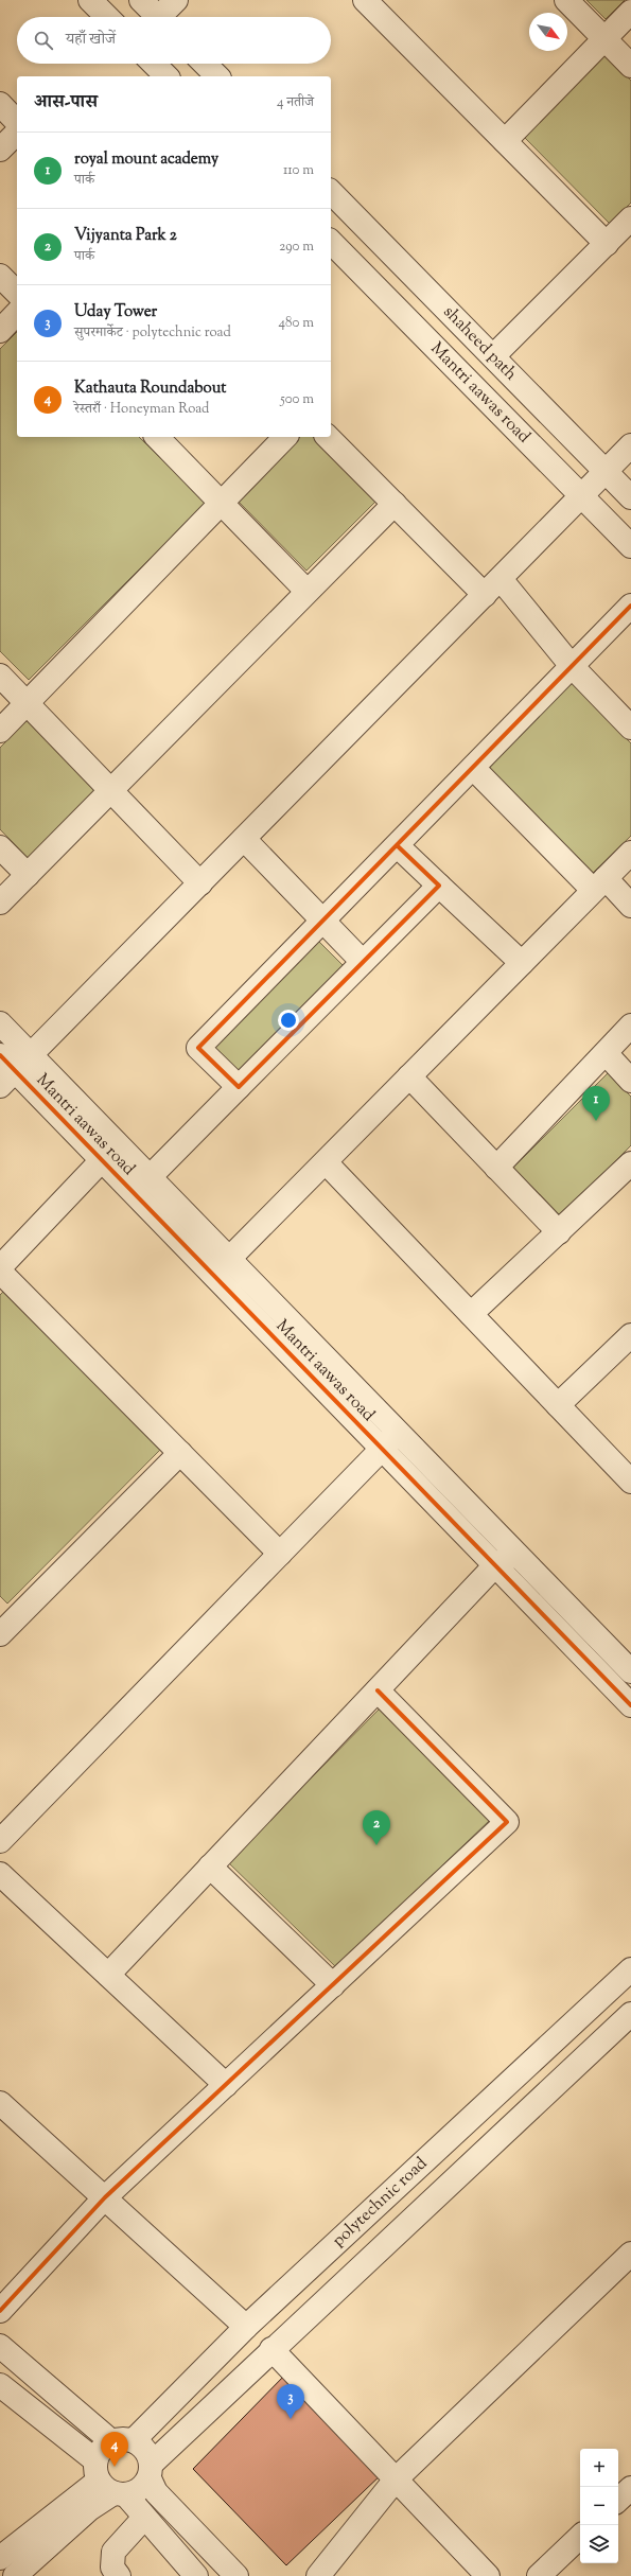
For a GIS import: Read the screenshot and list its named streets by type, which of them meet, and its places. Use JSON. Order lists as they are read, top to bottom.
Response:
{
  "streets": {
    "street": ["shaheed path", "Mantri aawas road", "polytechnic road"]
  },
  "north": "bottom right",
  "page": {
    "search": "यहाँ खोजें",
    "heading": ["आस-पास", "4 नतीजे"],
    "list": [
      {
        "mark": "1",
        "name": "royal mount academy",
        "note": "पार्क",
        "value": "110 m"
      },
      {
        "mark": "2",
        "name": "Vijyanta Park 2",
        "note": "पार्क",
        "value": "290 m"
      },
      {
        "mark": "3",
        "name": "Uday Tower",
        "note": "सुपरमार्केट · polytechnic road",
        "value": "480 m"
      },
      {
        "mark": "4",
        "name": "Kathauta Roundabout",
        "note": "रेस्तराँ · Honeyman Road",
        "value": "500 m"
      }
    ],
    "pins": [
      "1",
      "2",
      "3",
      "4"
    ],
    "map_buttons": ["+", "−"]
  }
}
